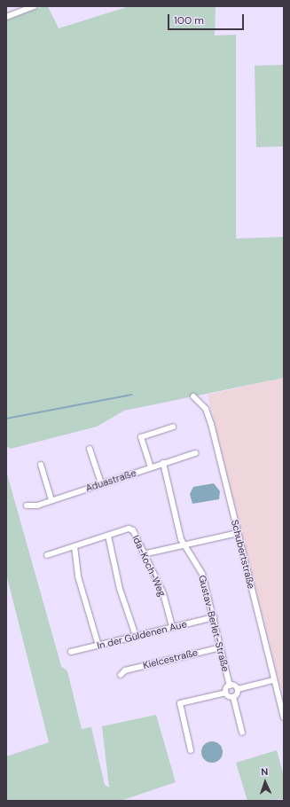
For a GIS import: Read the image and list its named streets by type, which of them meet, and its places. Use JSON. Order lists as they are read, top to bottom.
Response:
{
  "streets": {
    "street": [
      "Aduastraße",
      "Schubertstraße",
      "Ida-Koch-Weg",
      "Gustav-Berlet-Straße",
      "In der Güldenen Aue",
      "Kielcestraße"
    ]
  },
  "crossings": [
    ["Aduastraße", "Gustav-Berlet-Straße"],
    ["Ida-Koch-Weg", "In der Güldenen Aue"],
    ["Gustav-Berlet-Straße", "In der Güldenen Aue"],
    ["Gustav-Berlet-Straße", "Kielcestraße"]
  ],
  "scale_bar": "100 m",
  "north": "top"
}
